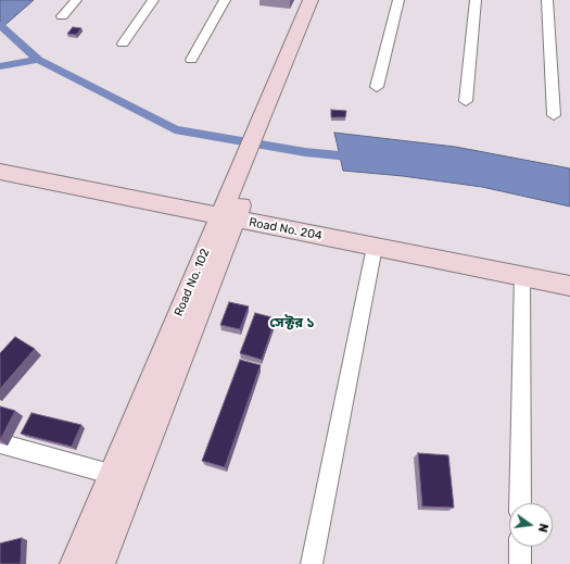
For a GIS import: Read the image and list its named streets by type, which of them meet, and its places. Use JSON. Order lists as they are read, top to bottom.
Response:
{
  "streets": {
    "street": ["Road No. 204", "Road No. 102"]
  },
  "crossings": [
    ["Road No. 204", "Road No. 102"]
  ],
  "districts": ["সেক্টর ১"],
  "north": "right"
}
